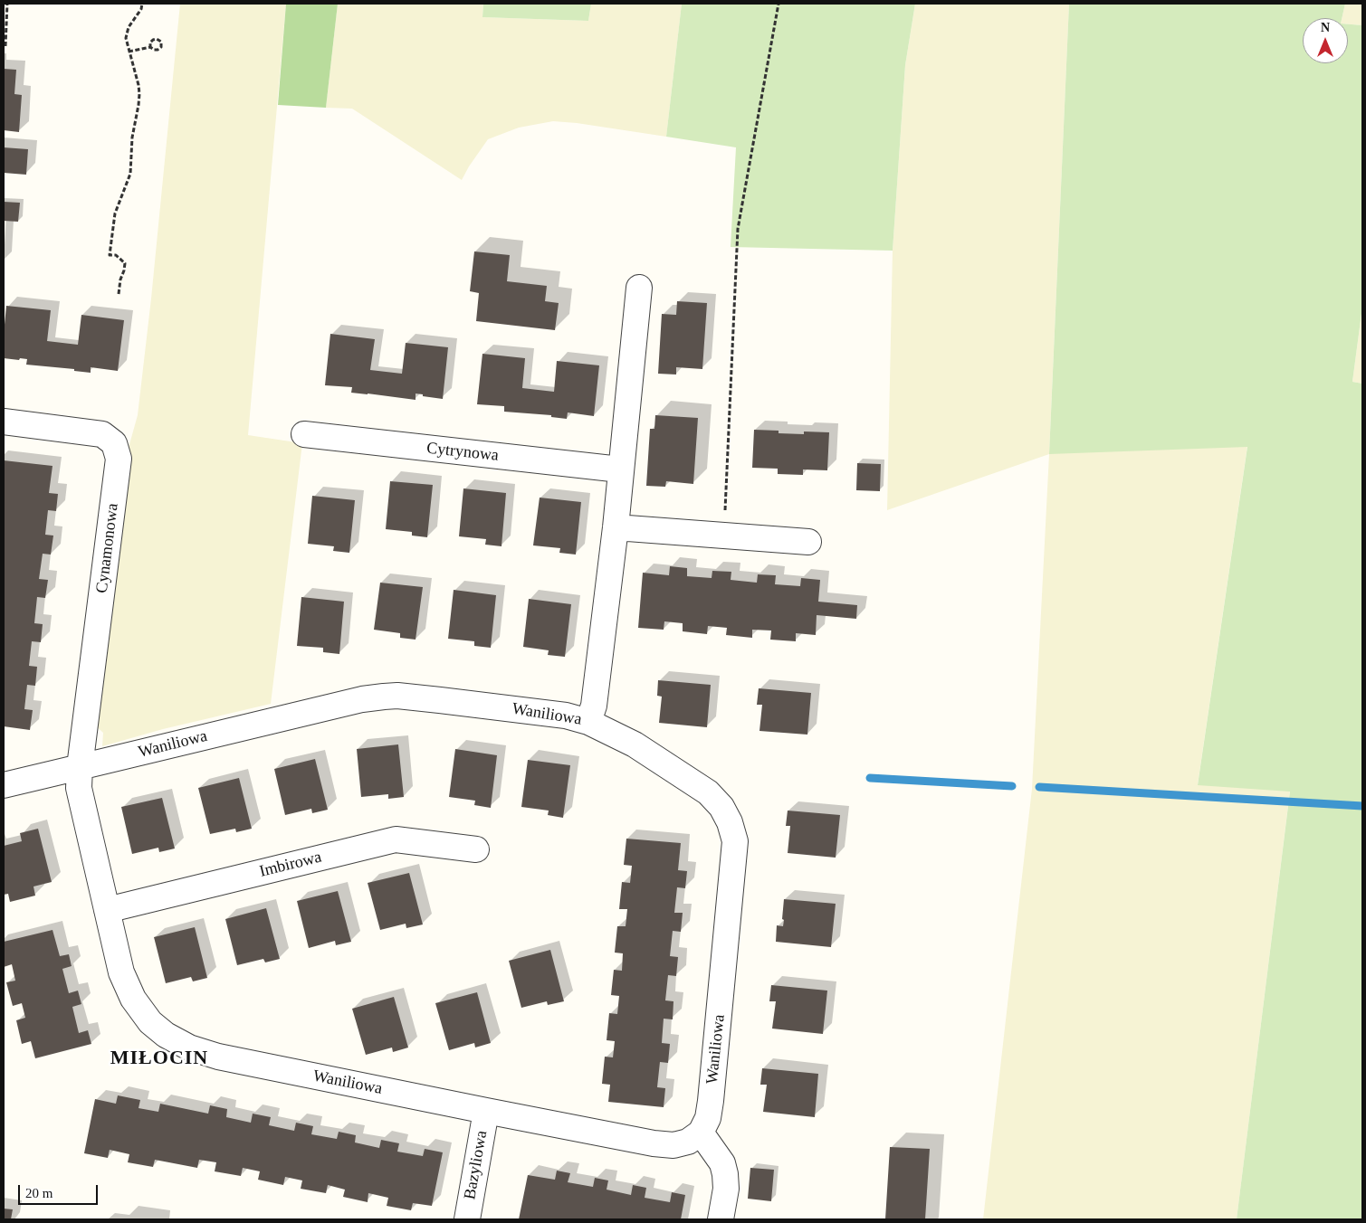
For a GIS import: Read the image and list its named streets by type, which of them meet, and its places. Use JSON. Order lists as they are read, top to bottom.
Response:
{
  "streets": {
    "street": [
      "Cytrynowa",
      "Cynamonowa",
      "Waniliowa",
      "Imbirowa",
      "Bazyliowa"
    ]
  },
  "crossings": [
    ["Cynamonowa", "Waniliowa"],
    ["Waniliowa", "Imbirowa"],
    ["Waniliowa", "Bazyliowa"]
  ],
  "districts": ["MIŁOCIN"],
  "scale_bar": "20 m",
  "north": "top"
}
